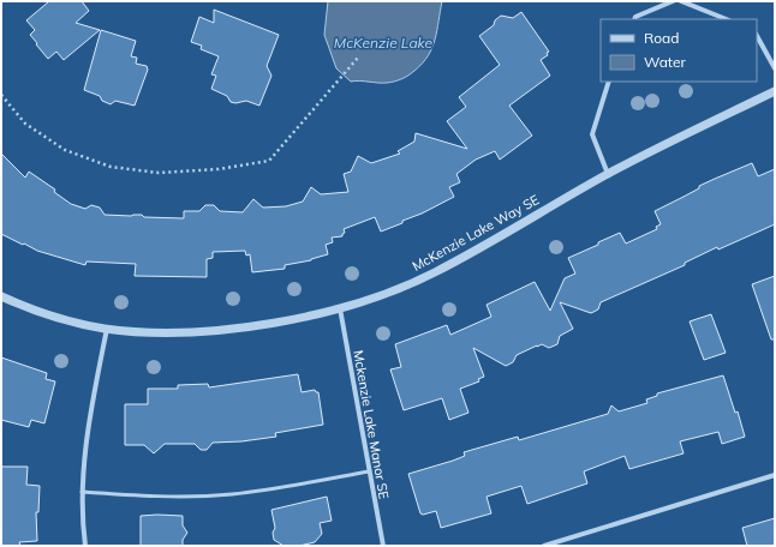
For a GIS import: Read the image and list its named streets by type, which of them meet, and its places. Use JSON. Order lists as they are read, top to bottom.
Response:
{
  "streets": {
    "street": ["McKenzie Lake Way SE", "Mckenzie Lake Manor SE"]
  },
  "crossings": [
    ["McKenzie Lake Way SE", "Mckenzie Lake Manor SE"]
  ],
  "water": ["McKenzie Lake"],
  "legend": ["Road", "Water"]
}
